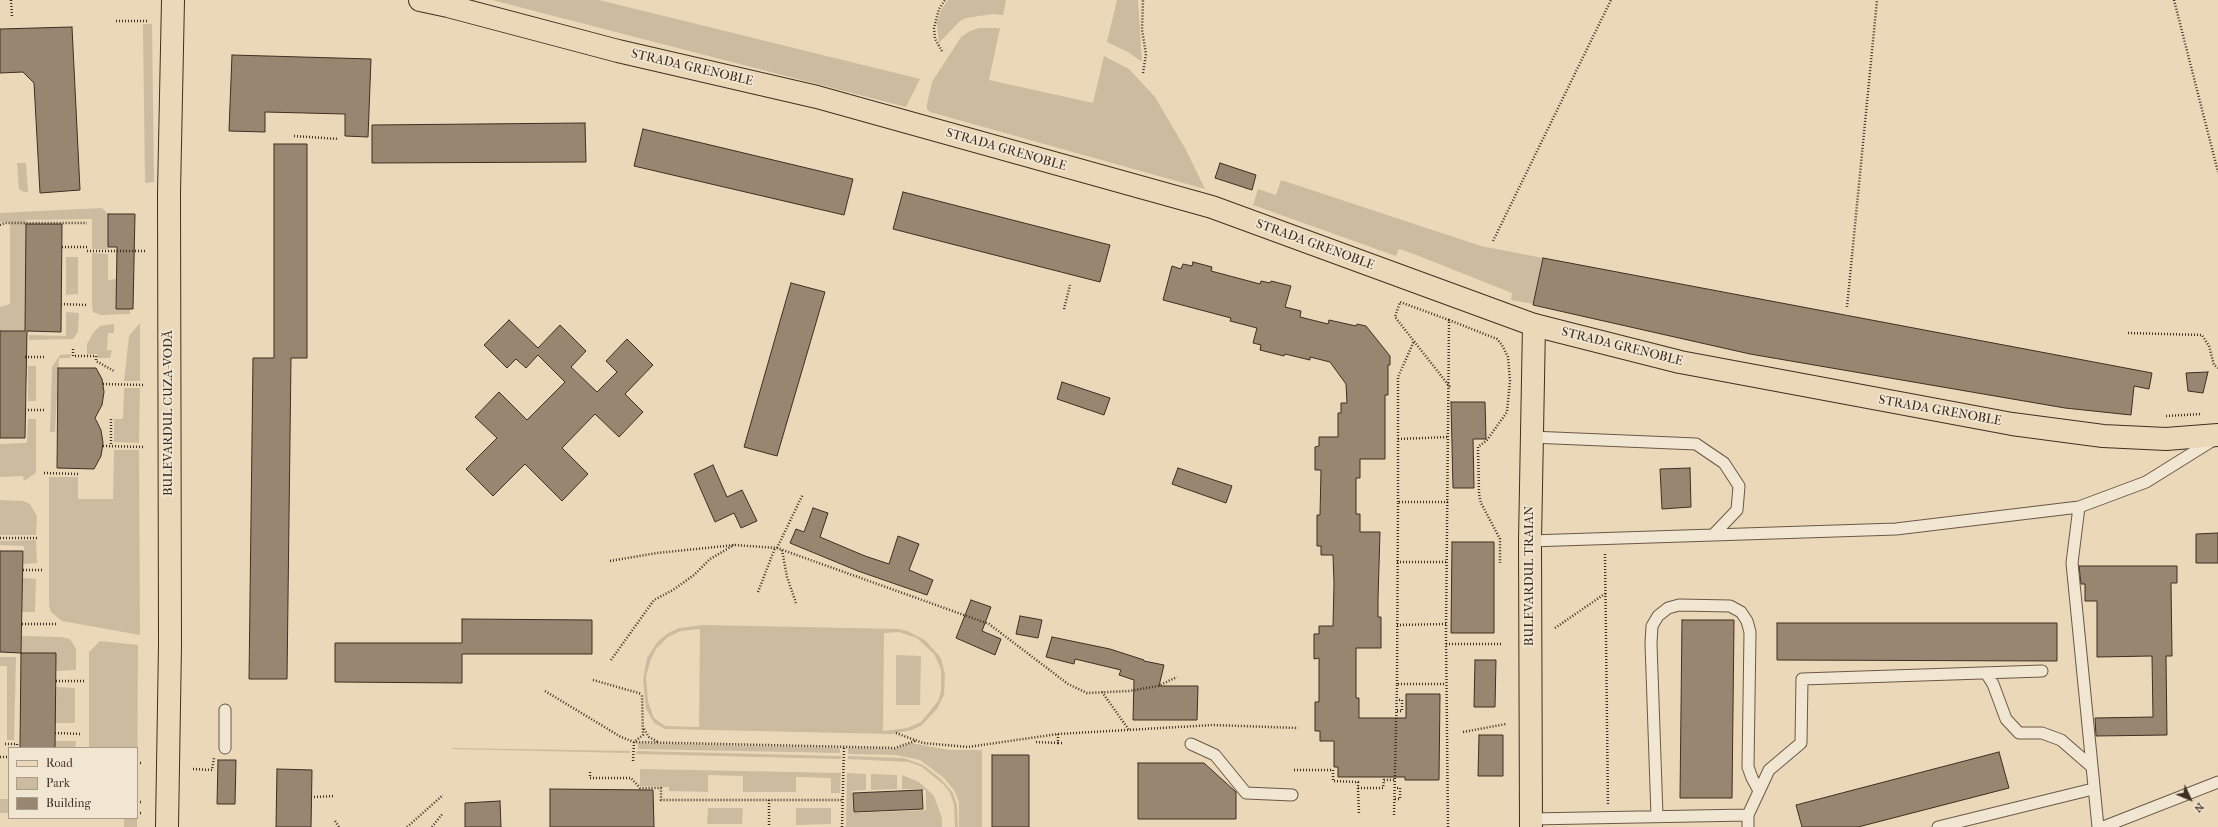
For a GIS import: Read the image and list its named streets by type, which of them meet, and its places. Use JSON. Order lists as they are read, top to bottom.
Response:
{
  "streets": {
    "main road": ["STRADA GRENOBLE", "BULEVARDUL CUZA-VODĂ", "BULEVARDUL TRAIAN"]
  },
  "crossings": [
    ["STRADA GRENOBLE", "BULEVARDUL TRAIAN"]
  ],
  "legend": ["Road", "Park", "Building"],
  "north": "bottom right"
}
